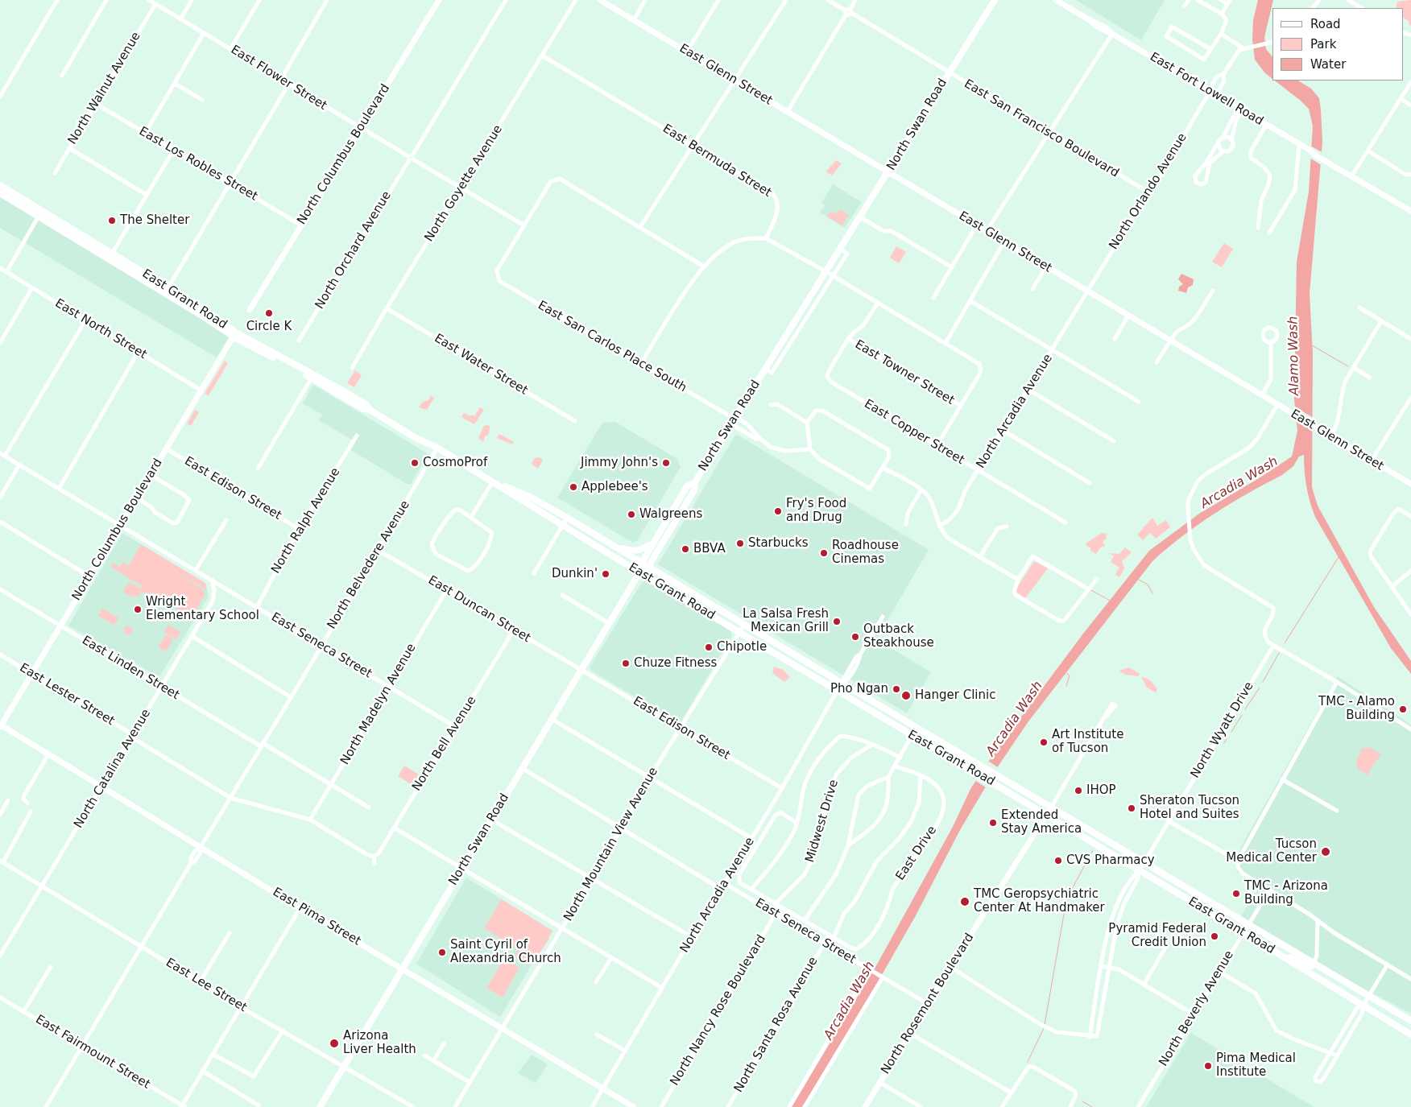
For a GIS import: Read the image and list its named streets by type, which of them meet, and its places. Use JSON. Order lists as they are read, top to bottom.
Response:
{
  "streets": {
    "main road": ["North Swan Road", "East Grant Road"],
    "street": [
      "East Glenn Street",
      "East Flower Street",
      "North Walnut Avenue",
      "East Fort Lowell Road",
      "East San Francisco Boulevard",
      "North Columbus Boulevard",
      "East Bermuda Street",
      "East Los Robles Street",
      "North Goyette Avenue",
      "North Orlando Avenue",
      "North Orchard Avenue",
      "East North Street",
      "East San Carlos Place South",
      "East Water Street",
      "East Towner Street",
      "North Arcadia Avenue",
      "East Copper Street",
      "East Edison Street",
      "North Ralph Avenue",
      "North Belvedere Avenue",
      "East Duncan Street",
      "East Seneca Street",
      "East Linden Street",
      "East Lester Street",
      "North Madelyn Avenue",
      "North Wyatt Drive",
      "North Bell Avenue",
      "North Catalina Avenue",
      "Midwest Drive",
      "North Mountain View Avenue",
      "East Drive",
      "East Pima Street",
      "East Lee Street",
      "North Rosemont Boulevard",
      "North Beverly Avenue",
      "North Nancy Rose Boulevard",
      "North Santa Rosa Avenue",
      "East Fairmount Street"
    ]
  },
  "crossings": [
    ["East Glenn Street", "North Swan Road"],
    ["East Glenn Street", "North Orlando Avenue"],
    ["East Glenn Street", "North Arcadia Avenue"],
    ["East Flower Street", "North Walnut Avenue"],
    ["East Flower Street", "North Columbus Boulevard"],
    ["East Flower Street", "North Goyette Avenue"],
    ["East Flower Street", "North Orchard Avenue"],
    ["East Flower Street", "East San Carlos Place South"],
    ["North Walnut Avenue", "East Los Robles Street"],
    ["East Fort Lowell Road", "North Orlando Avenue"],
    ["North Swan Road", "East San Francisco Boulevard"],
    ["North Swan Road", "East Grant Road"],
    ["North Swan Road", "East San Carlos Place South"],
    ["North Swan Road", "East Edison Street"],
    ["North Swan Road", "East Duncan Street"],
    ["North Swan Road", "East Pima Street"],
    ["North Swan Road", "East Lee Street"],
    ["East San Francisco Boulevard", "North Orlando Avenue"],
    ["North Columbus Boulevard", "East Los Robles Street"],
    ["North Columbus Boulevard", "East Grant Road"],
    ["North Columbus Boulevard", "East North Street"],
    ["North Columbus Boulevard", "East Edison Street"],
    ["North Columbus Boulevard", "East Seneca Street"],
    ["North Columbus Boulevard", "East Linden Street"],
    ["North Columbus Boulevard", "East Lester Street"],
    ["North Columbus Boulevard", "East Pima Street"],
    ["East Bermuda Street", "North Goyette Avenue"],
    ["North Goyette Avenue", "East Water Street"],
    ["North Orlando Avenue", "North Arcadia Avenue"],
    ["East Grant Road", "North Arcadia Avenue"],
    ["East Grant Road", "North Belvedere Avenue"],
    ["East Grant Road", "North Wyatt Drive"],
    ["East Grant Road", "North Mountain View Avenue"],
    ["East Grant Road", "North Rosemont Boulevard"],
    ["East Grant Road", "North Beverly Avenue"],
    ["East Towner Street", "East Copper Street"],
    ["North Arcadia Avenue", "East Copper Street"],
    ["North Arcadia Avenue", "East Edison Street"],
    ["North Arcadia Avenue", "East Seneca Street"],
    ["North Arcadia Avenue", "East Pima Street"],
    ["East Edison Street", "North Ralph Avenue"],
    ["East Edison Street", "East Duncan Street"],
    ["East Edison Street", "North Mountain View Avenue"],
    ["North Ralph Avenue", "East Seneca Street"],
    ["North Belvedere Avenue", "East Duncan Street"],
    ["North Belvedere Avenue", "East Seneca Street"],
    ["North Belvedere Avenue", "East Linden Street"],
    ["North Belvedere Avenue", "East Lester Street"],
    ["North Belvedere Avenue", "East Pima Street"],
    ["North Belvedere Avenue", "East Lee Street"],
    ["East Duncan Street", "North Madelyn Avenue"],
    ["East Duncan Street", "North Bell Avenue"],
    ["East Seneca Street", "North Madelyn Avenue"],
    ["East Seneca Street", "North Bell Avenue"],
    ["East Seneca Street", "North Catalina Avenue"],
    ["East Seneca Street", "North Rosemont Boulevard"],
    ["East Seneca Street", "North Nancy Rose Boulevard"],
    ["East Seneca Street", "North Santa Rosa Avenue"],
    ["East Linden Street", "North Madelyn Avenue"],
    ["East Linden Street", "North Catalina Avenue"],
    ["East Lester Street", "North Madelyn Avenue"],
    ["East Lester Street", "North Bell Avenue"],
    ["East Lester Street", "North Catalina Avenue"],
    ["North Catalina Avenue", "East Pima Street"],
    ["North Catalina Avenue", "East Lee Street"],
    ["North Mountain View Avenue", "East Pima Street"]
  ],
  "water": ["Alamo Wash", "Arcadia Wash"],
  "places": [
    "The Shelter",
    "Circle K",
    "CosmoProf",
    "Jimmy John's",
    "Applebee's",
    "Fry's Food and Drug",
    "Walgreens",
    "Starbucks",
    "BBVA",
    "Roadhouse Cinemas",
    "Dunkin'",
    "Wright Elementary School",
    "La Salsa Fresh Mexican Grill",
    "Outback Steakhouse",
    "Chipotle",
    "Chuze Fitness",
    "Pho Ngan",
    "Hanger Clinic",
    "TMC - Alamo Building",
    "Art Institute of Tucson",
    "IHOP",
    "Sheraton Tucson Hotel and Suites",
    "Extended Stay America",
    "Tucson Medical Center",
    "CVS Pharmacy",
    "TMC - Arizona Building",
    "TMC Geropsychiatric Center At Handmaker",
    "Pyramid Federal Credit Union",
    "Saint Cyril of Alexandria Church",
    "Arizona Liver Health",
    "Pima Medical Institute"
  ],
  "legend": ["Road", "Park", "Water"]
}
